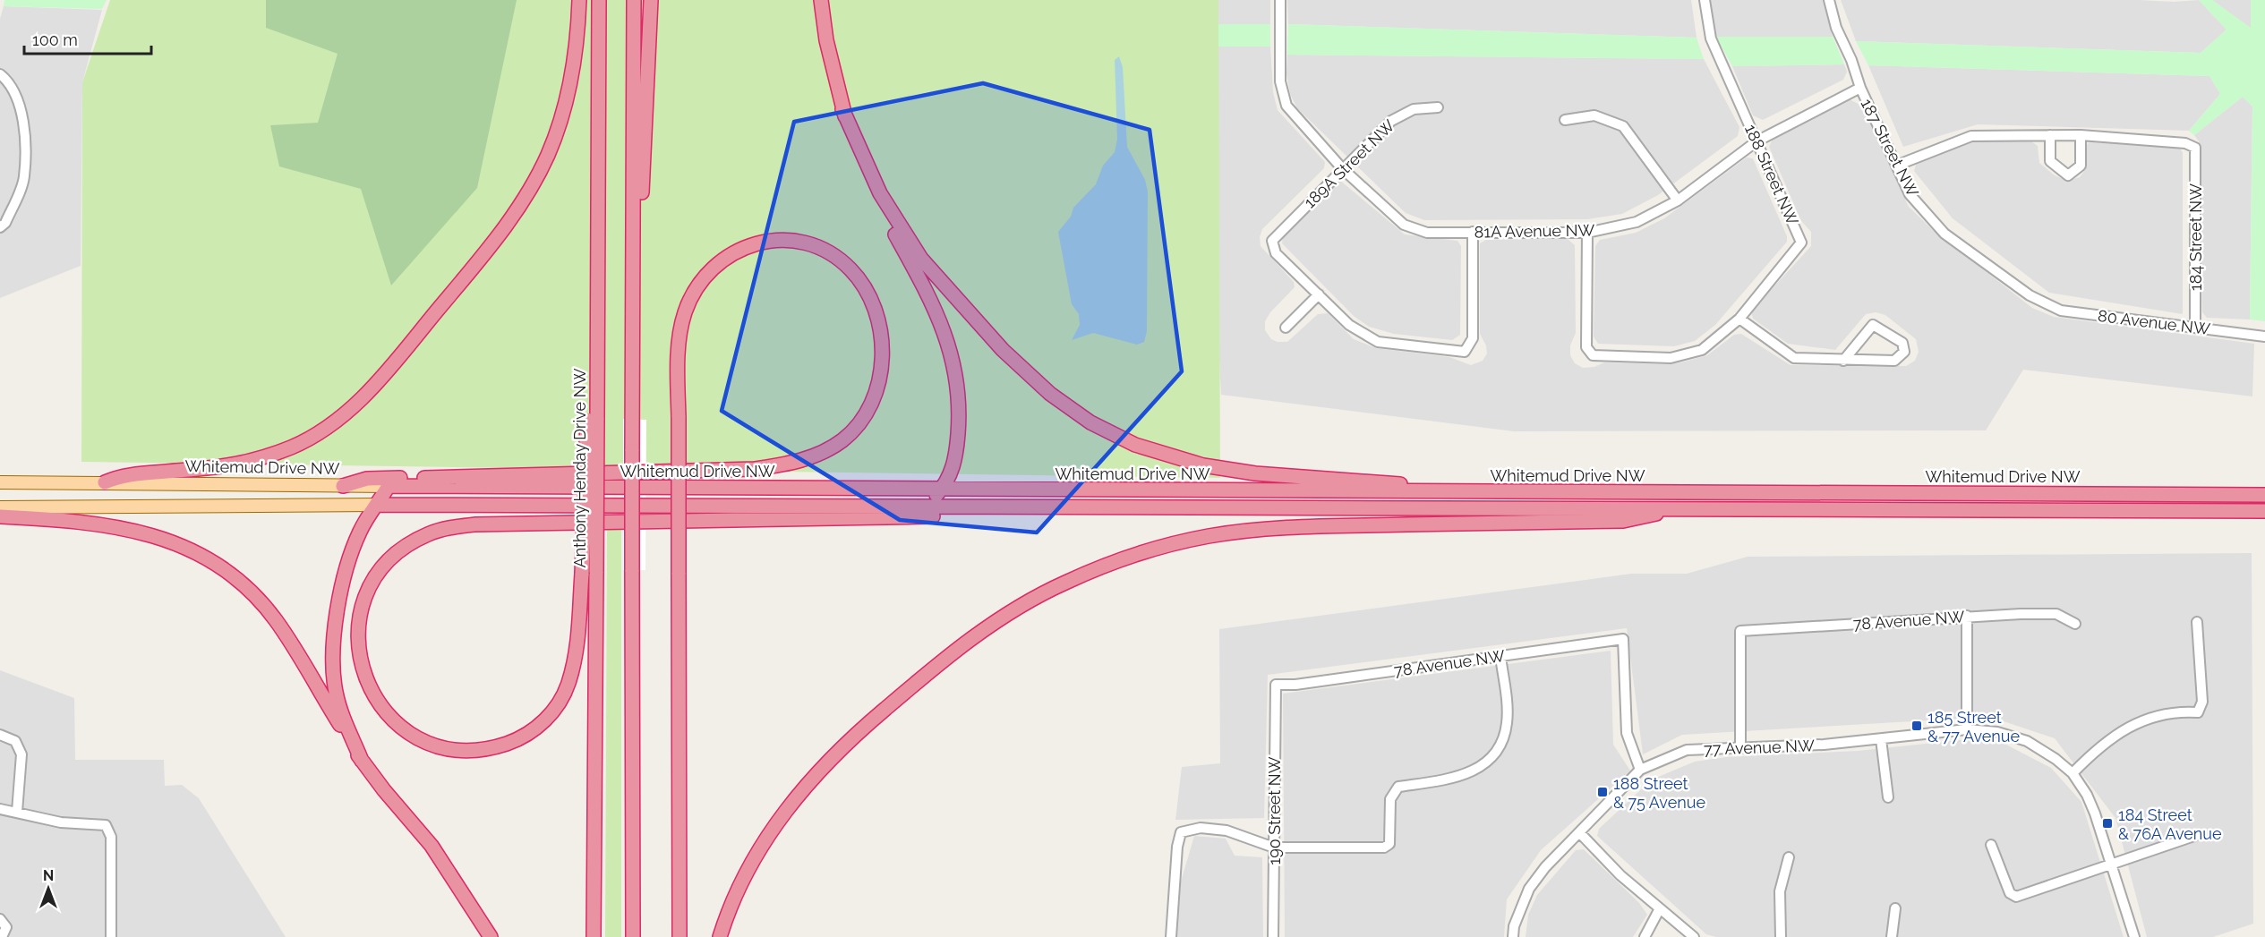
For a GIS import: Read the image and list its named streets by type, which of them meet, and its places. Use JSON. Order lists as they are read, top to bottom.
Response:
{
  "streets": {
    "highway": ["Whitemud Drive NW", "Anthony Henday Drive NW"],
    "street": [
      "187 Street NW",
      "189A Street NW",
      "188 Street NW",
      "81A Avenue NW",
      "184 Street NW",
      "80 Avenue NW",
      "78 Avenue NW",
      "77 Avenue NW",
      "190 Street NW"
    ]
  },
  "crossings": [
    ["187 Street NW", "81A Avenue NW"],
    ["187 Street NW", "80 Avenue NW"],
    ["189A Street NW", "81A Avenue NW"],
    ["188 Street NW", "81A Avenue NW"],
    ["184 Street NW", "80 Avenue NW"],
    ["78 Avenue NW", "77 Avenue NW"],
    ["78 Avenue NW", "190 Street NW"]
  ],
  "places": {
    "transit": ["185 Street & 77 Avenue", "188 Street & 75 Avenue", "184 Street & 76A Avenue"]
  },
  "scale_bar": "100 m",
  "north": "top"
}
